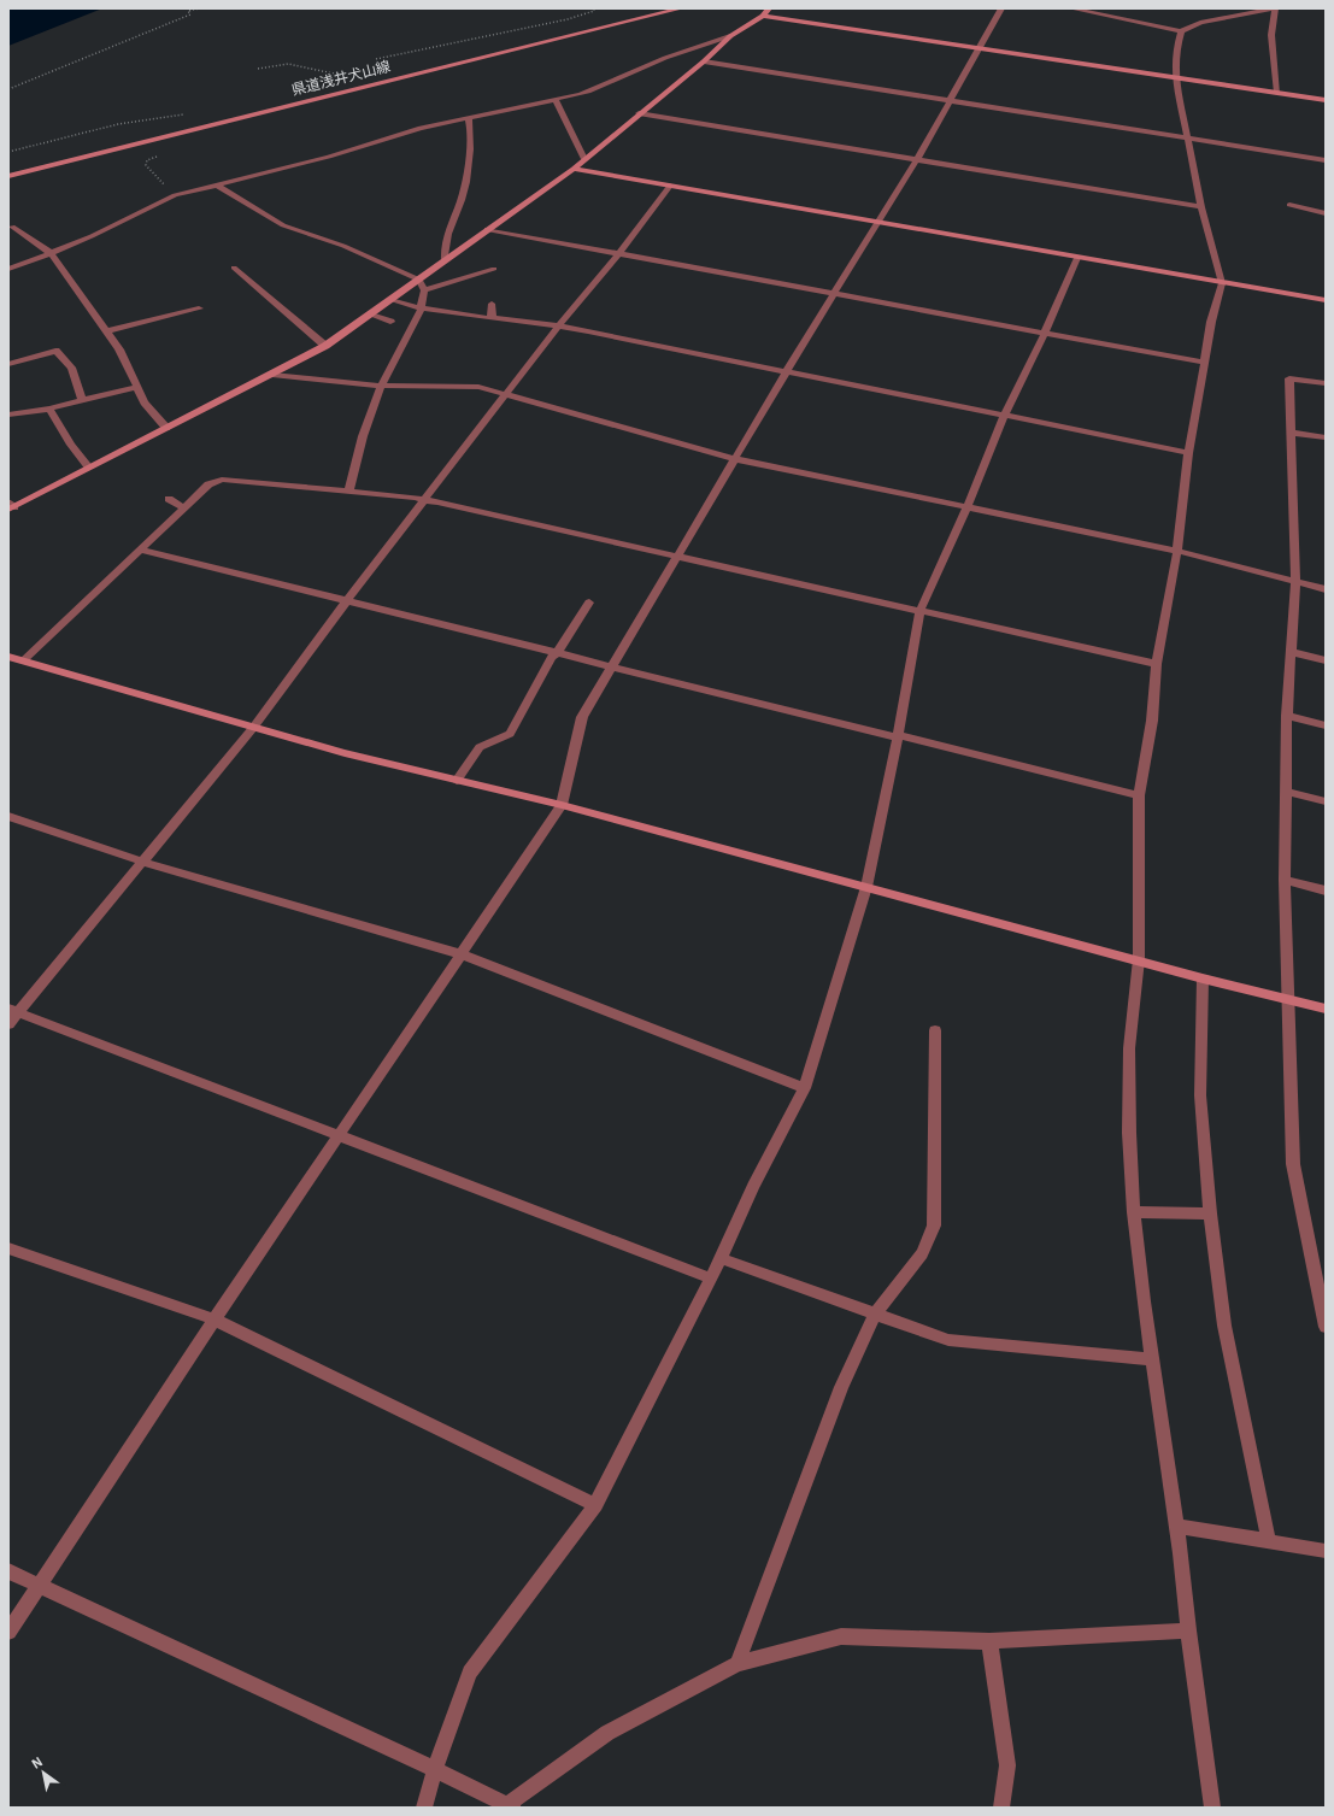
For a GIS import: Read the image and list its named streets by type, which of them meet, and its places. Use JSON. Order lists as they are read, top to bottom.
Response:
{
  "streets": {
    "street": ["県道浅井犬山線"]
  },
  "north": "top left"
}
